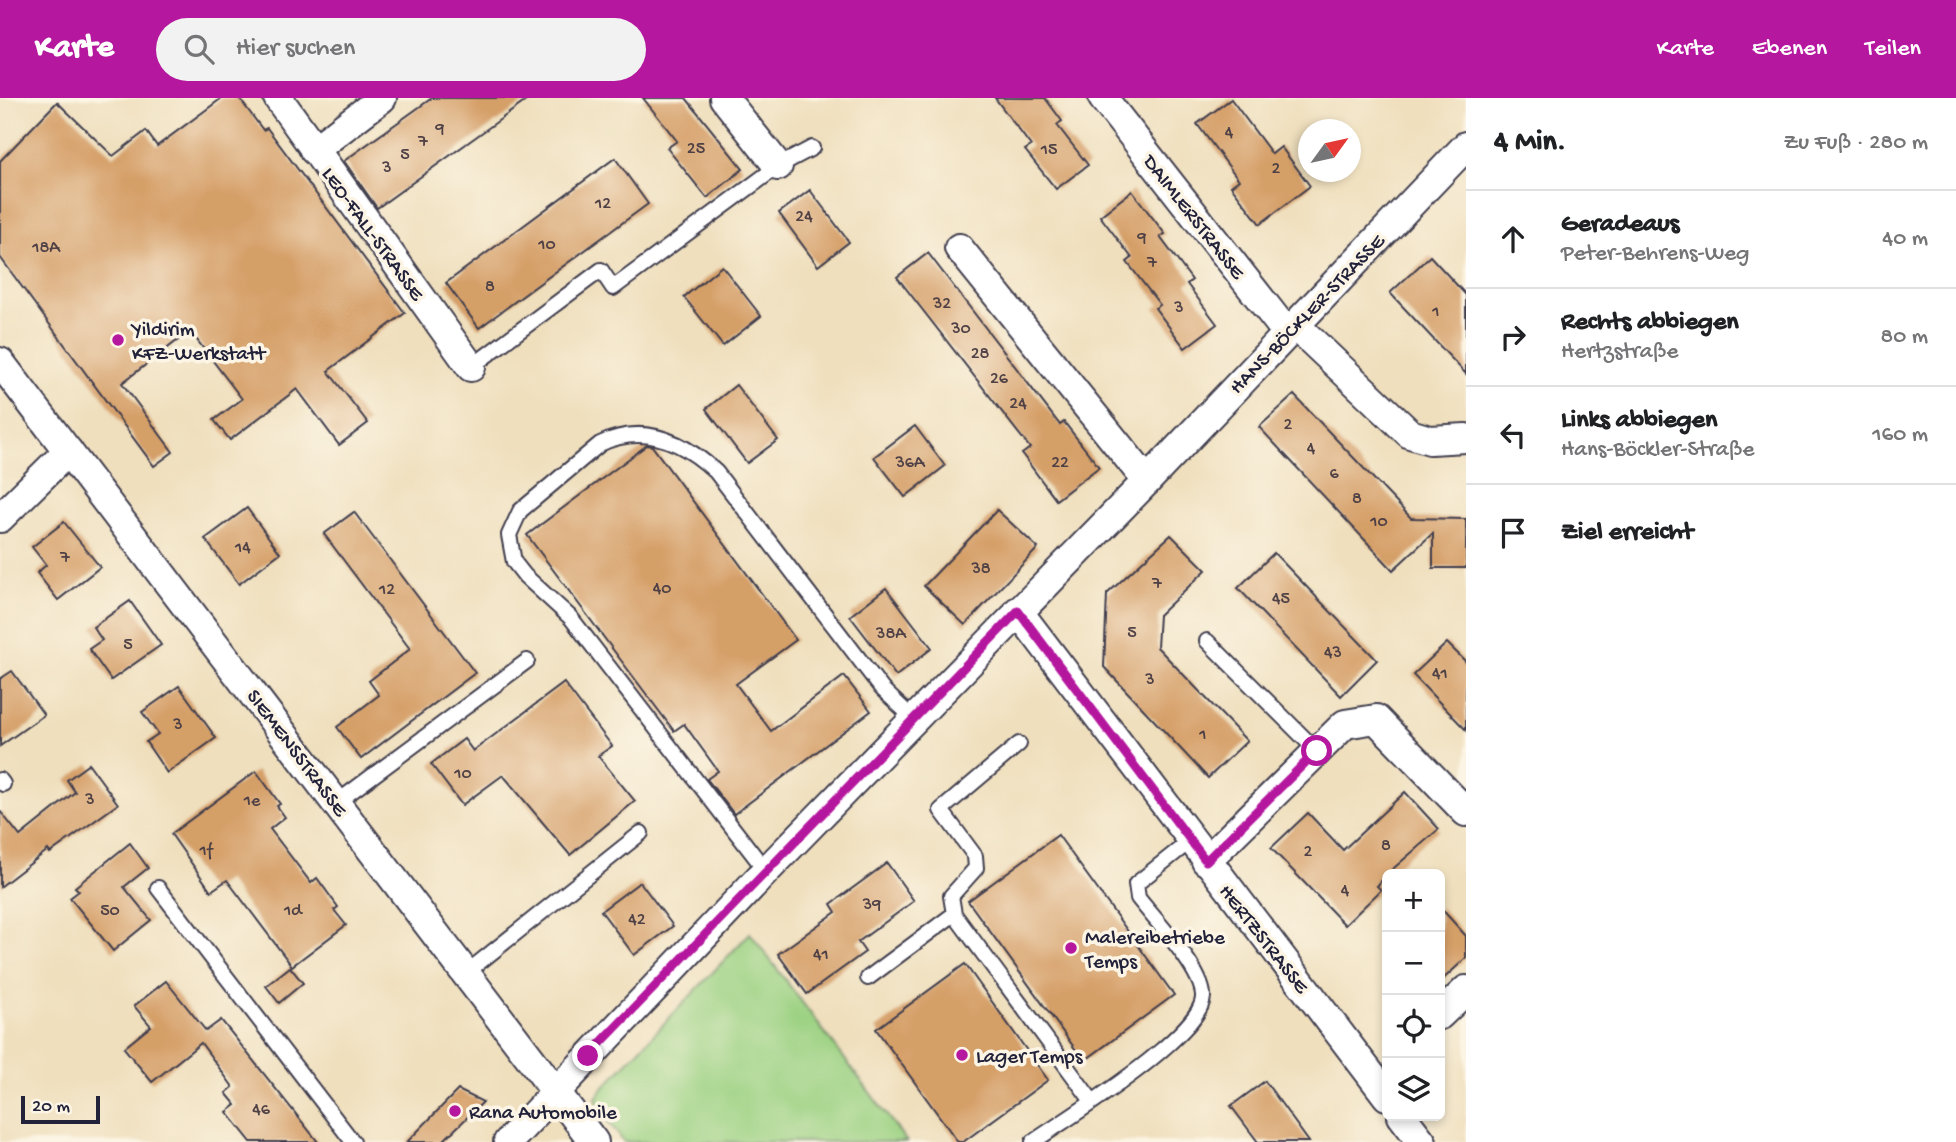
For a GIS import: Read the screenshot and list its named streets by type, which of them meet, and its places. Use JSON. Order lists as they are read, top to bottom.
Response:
{
  "streets": {
    "street": [
      "DAIMLERSTRASSE",
      "LEO-FALL-STRASSE",
      "HANS-BÖCKLER-STRASSE",
      "SIEMENSSTRASSE",
      "HERTZSTRASSE"
    ]
  },
  "crossings": [
    ["DAIMLERSTRASSE", "HANS-BÖCKLER-STRASSE"],
    ["HANS-BÖCKLER-STRASSE", "SIEMENSSTRASSE"],
    ["HANS-BÖCKLER-STRASSE", "HERTZSTRASSE"]
  ],
  "places": [
    "Yildirim KFZ-Werkstatt",
    "Malereibetriebe Temps",
    "Lager Temps",
    "Rana Automobile"
  ],
  "house_numbers": [
    "9",
    "4",
    "7",
    "25",
    "15",
    "5",
    "3",
    "2",
    "12",
    "24",
    "9",
    "10",
    "18A",
    "7",
    "8",
    "32",
    "3",
    "1",
    "30",
    "28",
    "26",
    "24",
    "2",
    "4",
    "36A",
    "22",
    "6",
    "8",
    "10",
    "14",
    "7",
    "38",
    "7",
    "40",
    "12",
    "45",
    "5",
    "38A",
    "5",
    "43",
    "41",
    "3",
    "3",
    "1",
    "10",
    "3",
    "1e",
    "8",
    "1f",
    "2",
    "4",
    "39",
    "50",
    "1d",
    "42",
    "41",
    "46"
  ],
  "scale_bar": "20 m",
  "north": "top right",
  "page": {
    "header": "Karte",
    "search": "Hier suchen",
    "nav": ["Karte", "Ebenen", "Teilen"],
    "heading": ["4 Min.", "Zu Fuß · 280 m"],
    "list": [
      ["Geradeaus", "Peter-Behrens-Weg", "40 m"],
      ["Rechts abbiegen", "Hertzstraße", "80 m"],
      ["Links abbiegen", "Hans-Böckler-Straße", "160 m"],
      "Ziel erreicht"
    ],
    "map_buttons": ["+", "−"],
    "scale": "20 m"
  }
}
